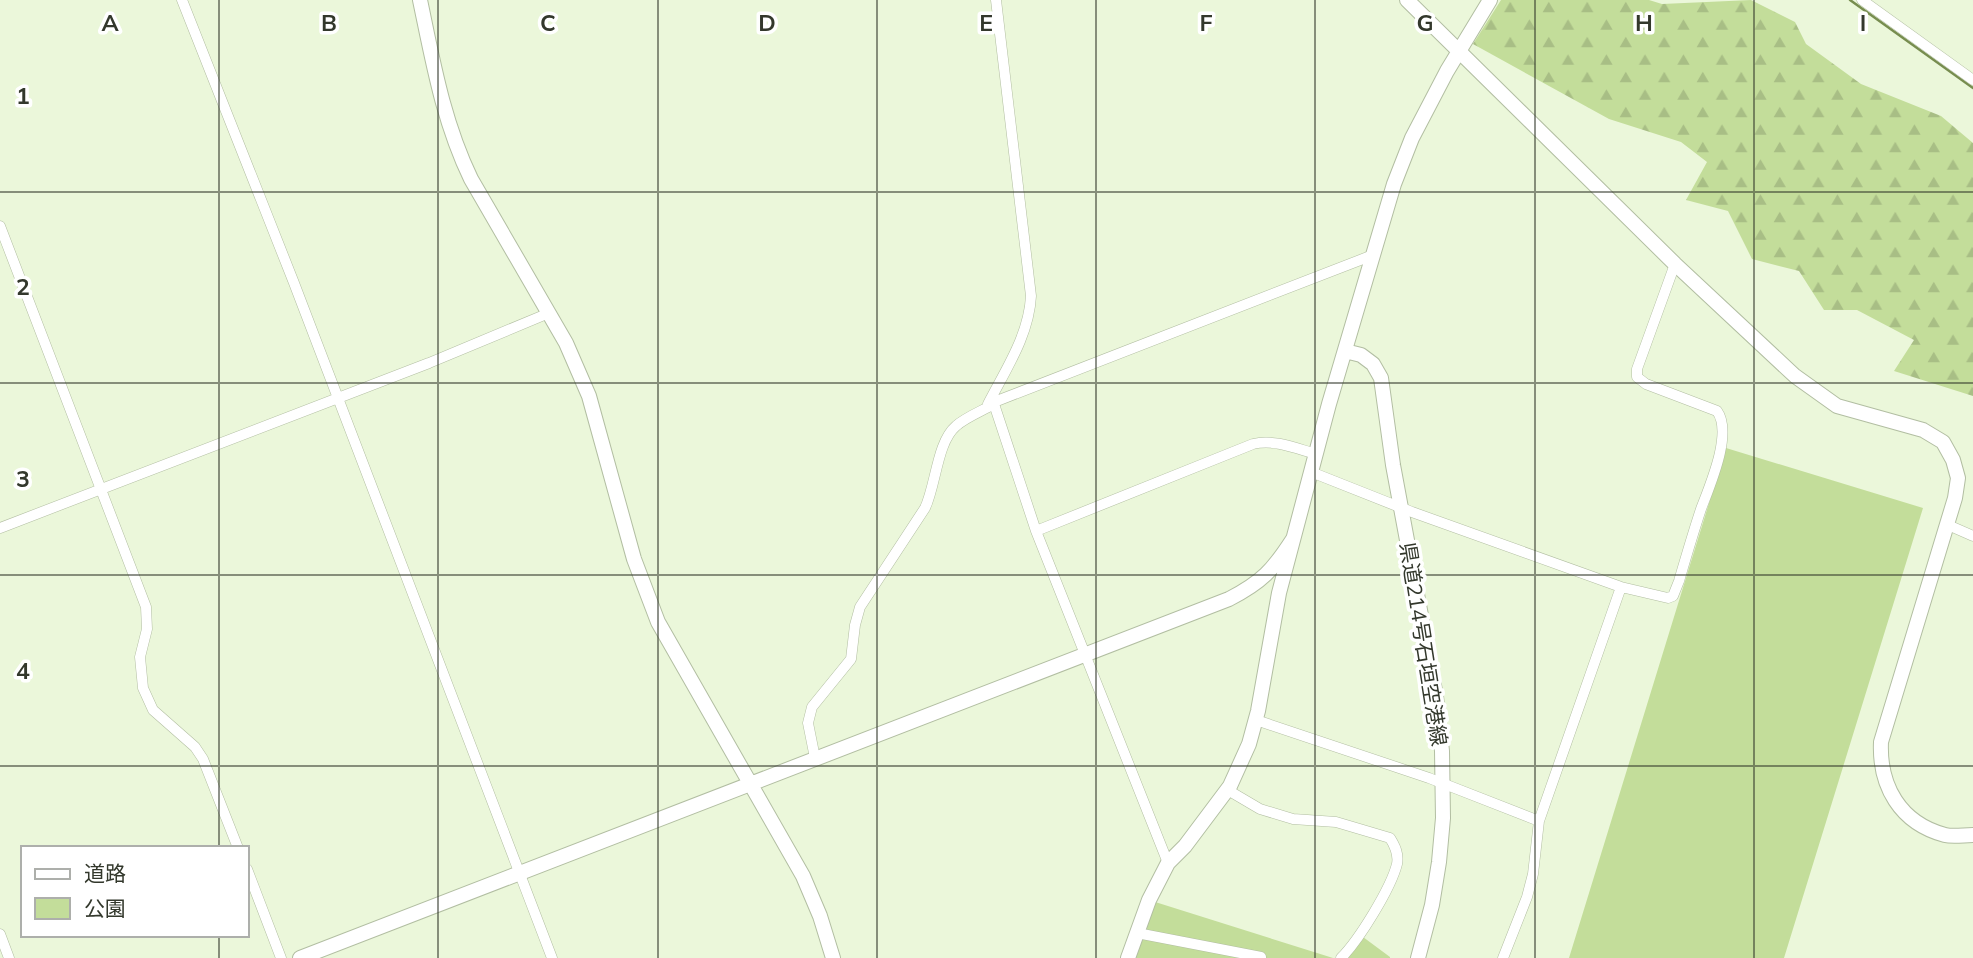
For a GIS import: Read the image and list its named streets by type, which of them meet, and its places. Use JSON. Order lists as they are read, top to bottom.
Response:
{
  "streets": {
    "street": ["県道214号石垣空港線"]
  },
  "legend": ["道路", "公園"],
  "grid": {
    "columns": [
      "A",
      "B",
      "C",
      "D",
      "E",
      "F",
      "G",
      "H",
      "I"
    ],
    "rows": [
      "1",
      "2",
      "3",
      "4"
    ]
  }
}
